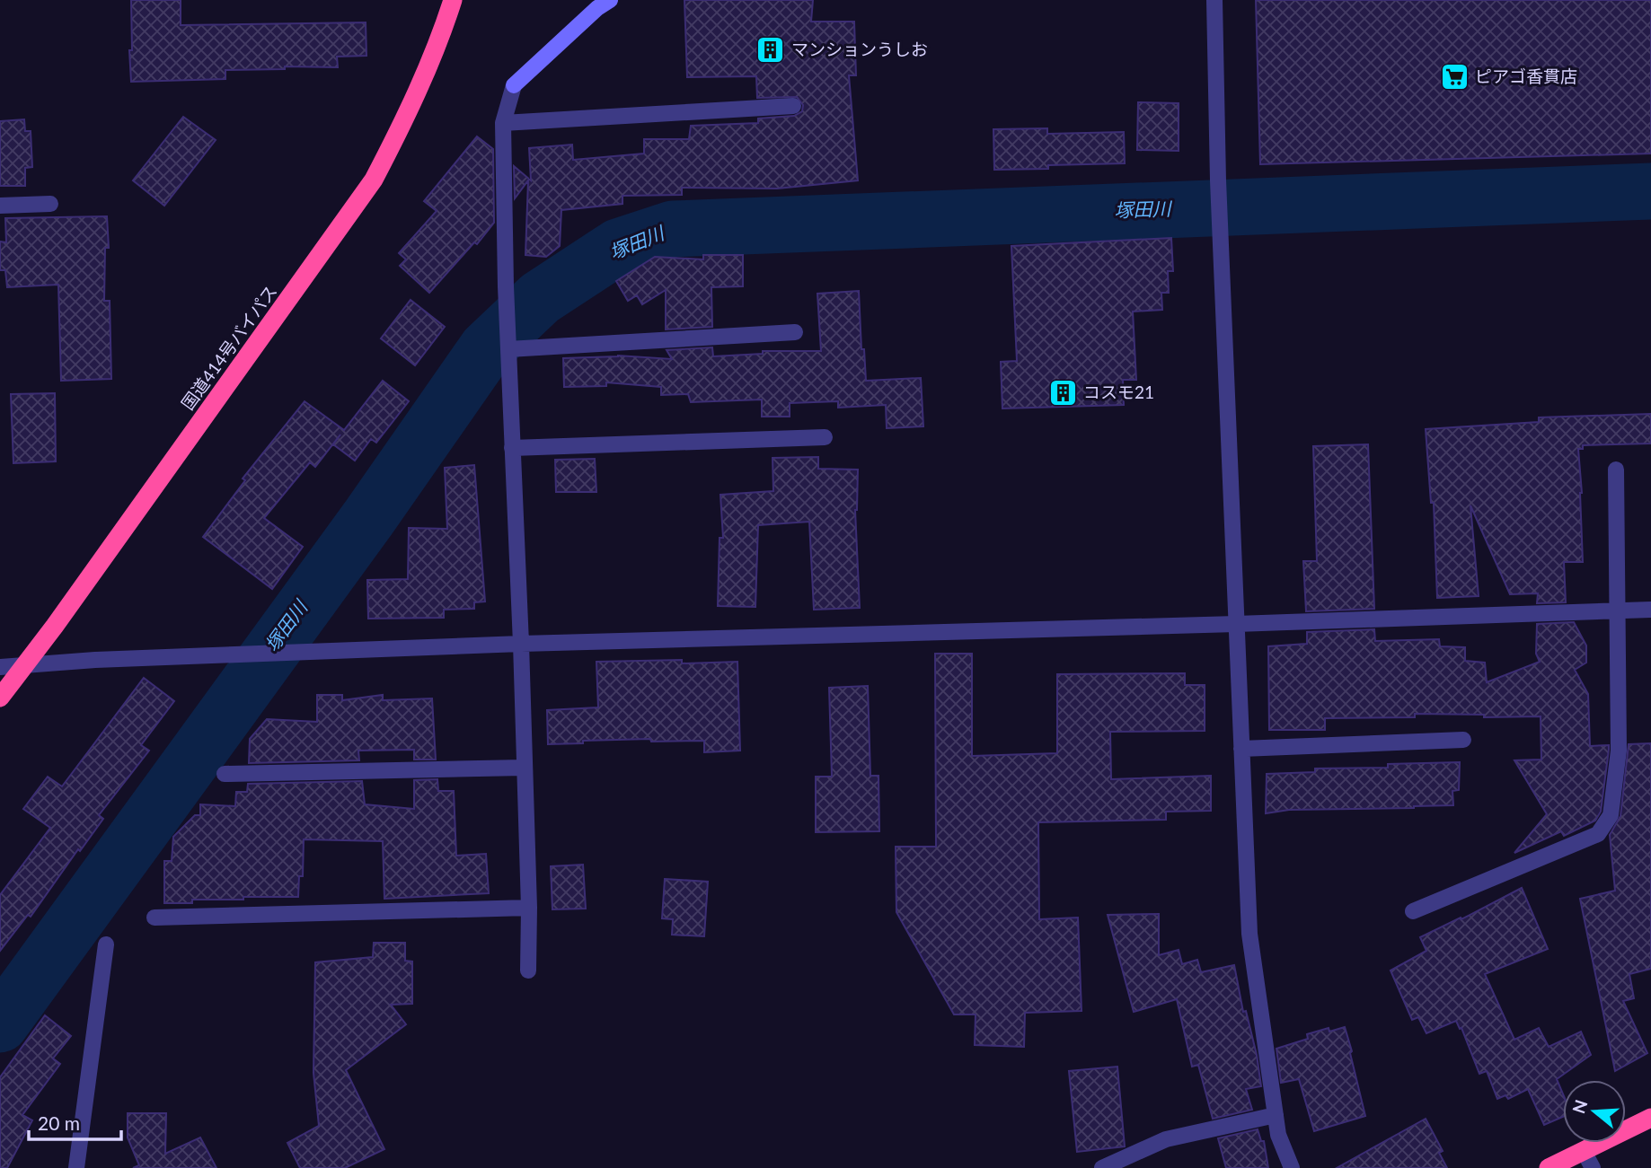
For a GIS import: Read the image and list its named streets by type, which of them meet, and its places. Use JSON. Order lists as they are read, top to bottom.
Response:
{
  "streets": {
    "highway": ["国道414号バイパス"]
  },
  "water": ["塚田川"],
  "places": {
    "building": ["マンションうしお", "コスモ21"],
    "supermarket": ["ピアゴ香貫店"]
  },
  "scale_bar": "20 m",
  "north": "left"
}
